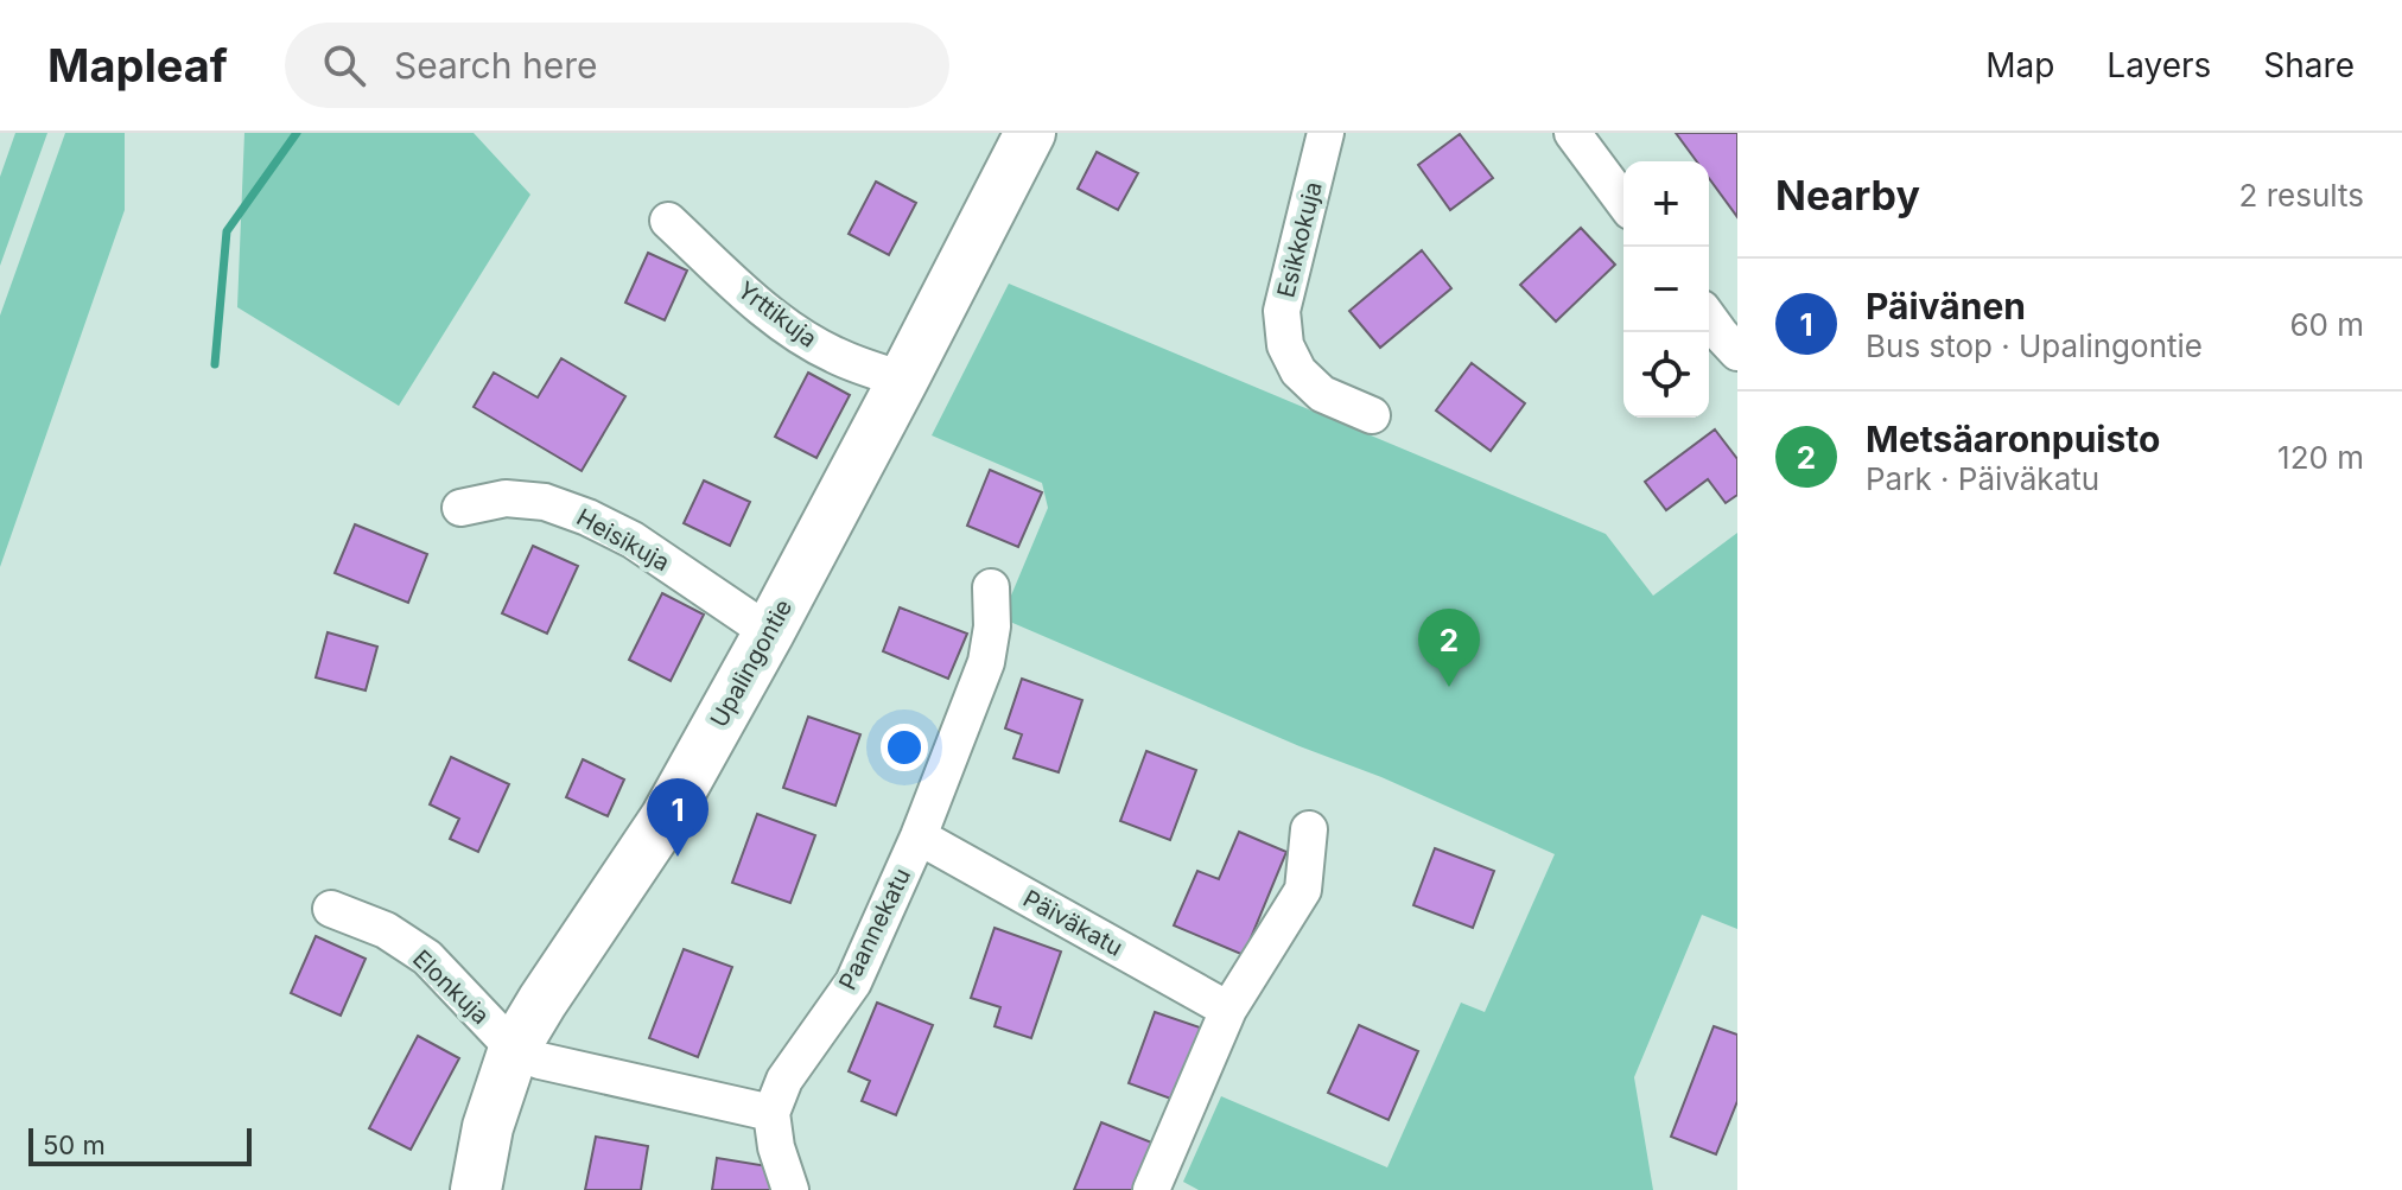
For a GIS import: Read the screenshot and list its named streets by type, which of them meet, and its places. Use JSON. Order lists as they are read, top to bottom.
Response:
{
  "streets": {
    "street": [
      "Esikkokuja",
      "Yrttikuja",
      "Heisikuja",
      "Upalingontie",
      "Päiväkatu",
      "Paannekatu",
      "Elonkuja"
    ]
  },
  "crossings": [
    ["Yrttikuja", "Upalingontie"],
    ["Heisikuja", "Upalingontie"],
    ["Upalingontie", "Elonkuja"],
    ["Päiväkatu", "Paannekatu"]
  ],
  "scale_bar": "50 m",
  "page": {
    "header": "Mapleaf",
    "search": "Search here",
    "nav": ["Map", "Layers", "Share"],
    "heading": ["Nearby", "2 results"],
    "map_buttons": ["+", "−"],
    "list": [
      {
        "mark": "1",
        "name": "Päivänen",
        "note": "Bus stop · Upalingontie",
        "value": "60 m"
      },
      {
        "mark": "2",
        "name": "Metsäaronpuisto",
        "note": "Park · Päiväkatu",
        "value": "120 m"
      }
    ],
    "pins": ["2", "1"],
    "scale": "50 m"
  }
}
